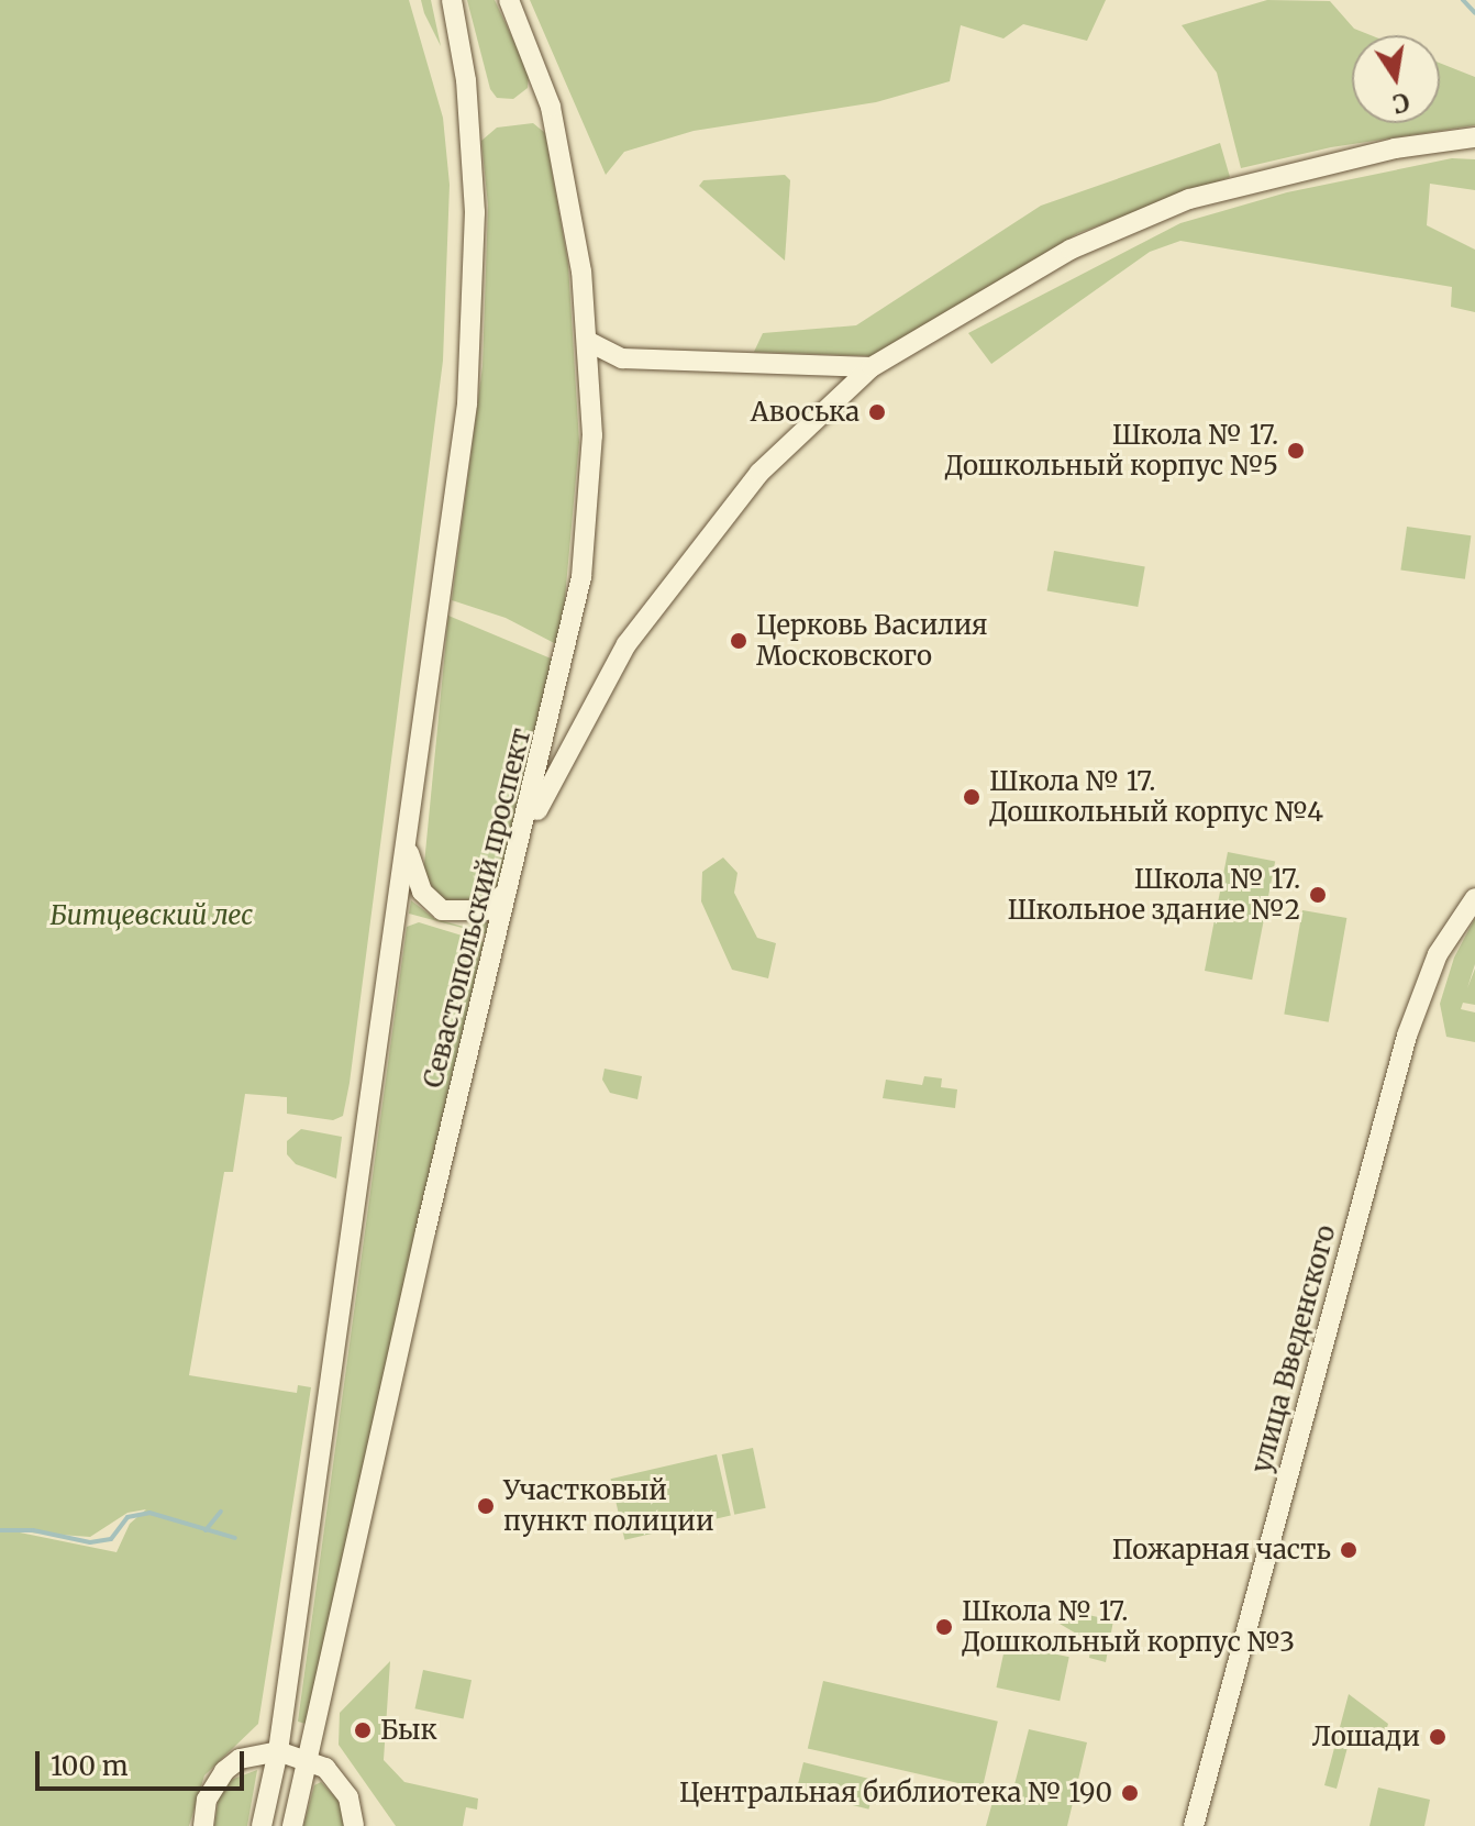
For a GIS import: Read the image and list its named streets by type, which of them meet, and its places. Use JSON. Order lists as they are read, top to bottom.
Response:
{
  "streets": {
    "main road": ["Севастопольский проспект", "улица Введенского"]
  },
  "parks": ["Битцевский лес"],
  "places": [
    "Авоська",
    "Школа № 17. Дошкольный корпус №5",
    "Церковь Василия Московского",
    "Школа № 17. Дошкольный корпус №4",
    "Школа № 17. Школьное здание №2",
    "Участковый пункт полиции",
    "Пожарная часть",
    "Школа № 17. Дошкольный корпус №3",
    "Бык",
    "Лошади",
    "Центральная библиотека № 190"
  ],
  "scale_bar": "100 m",
  "north": "bottom"
}
